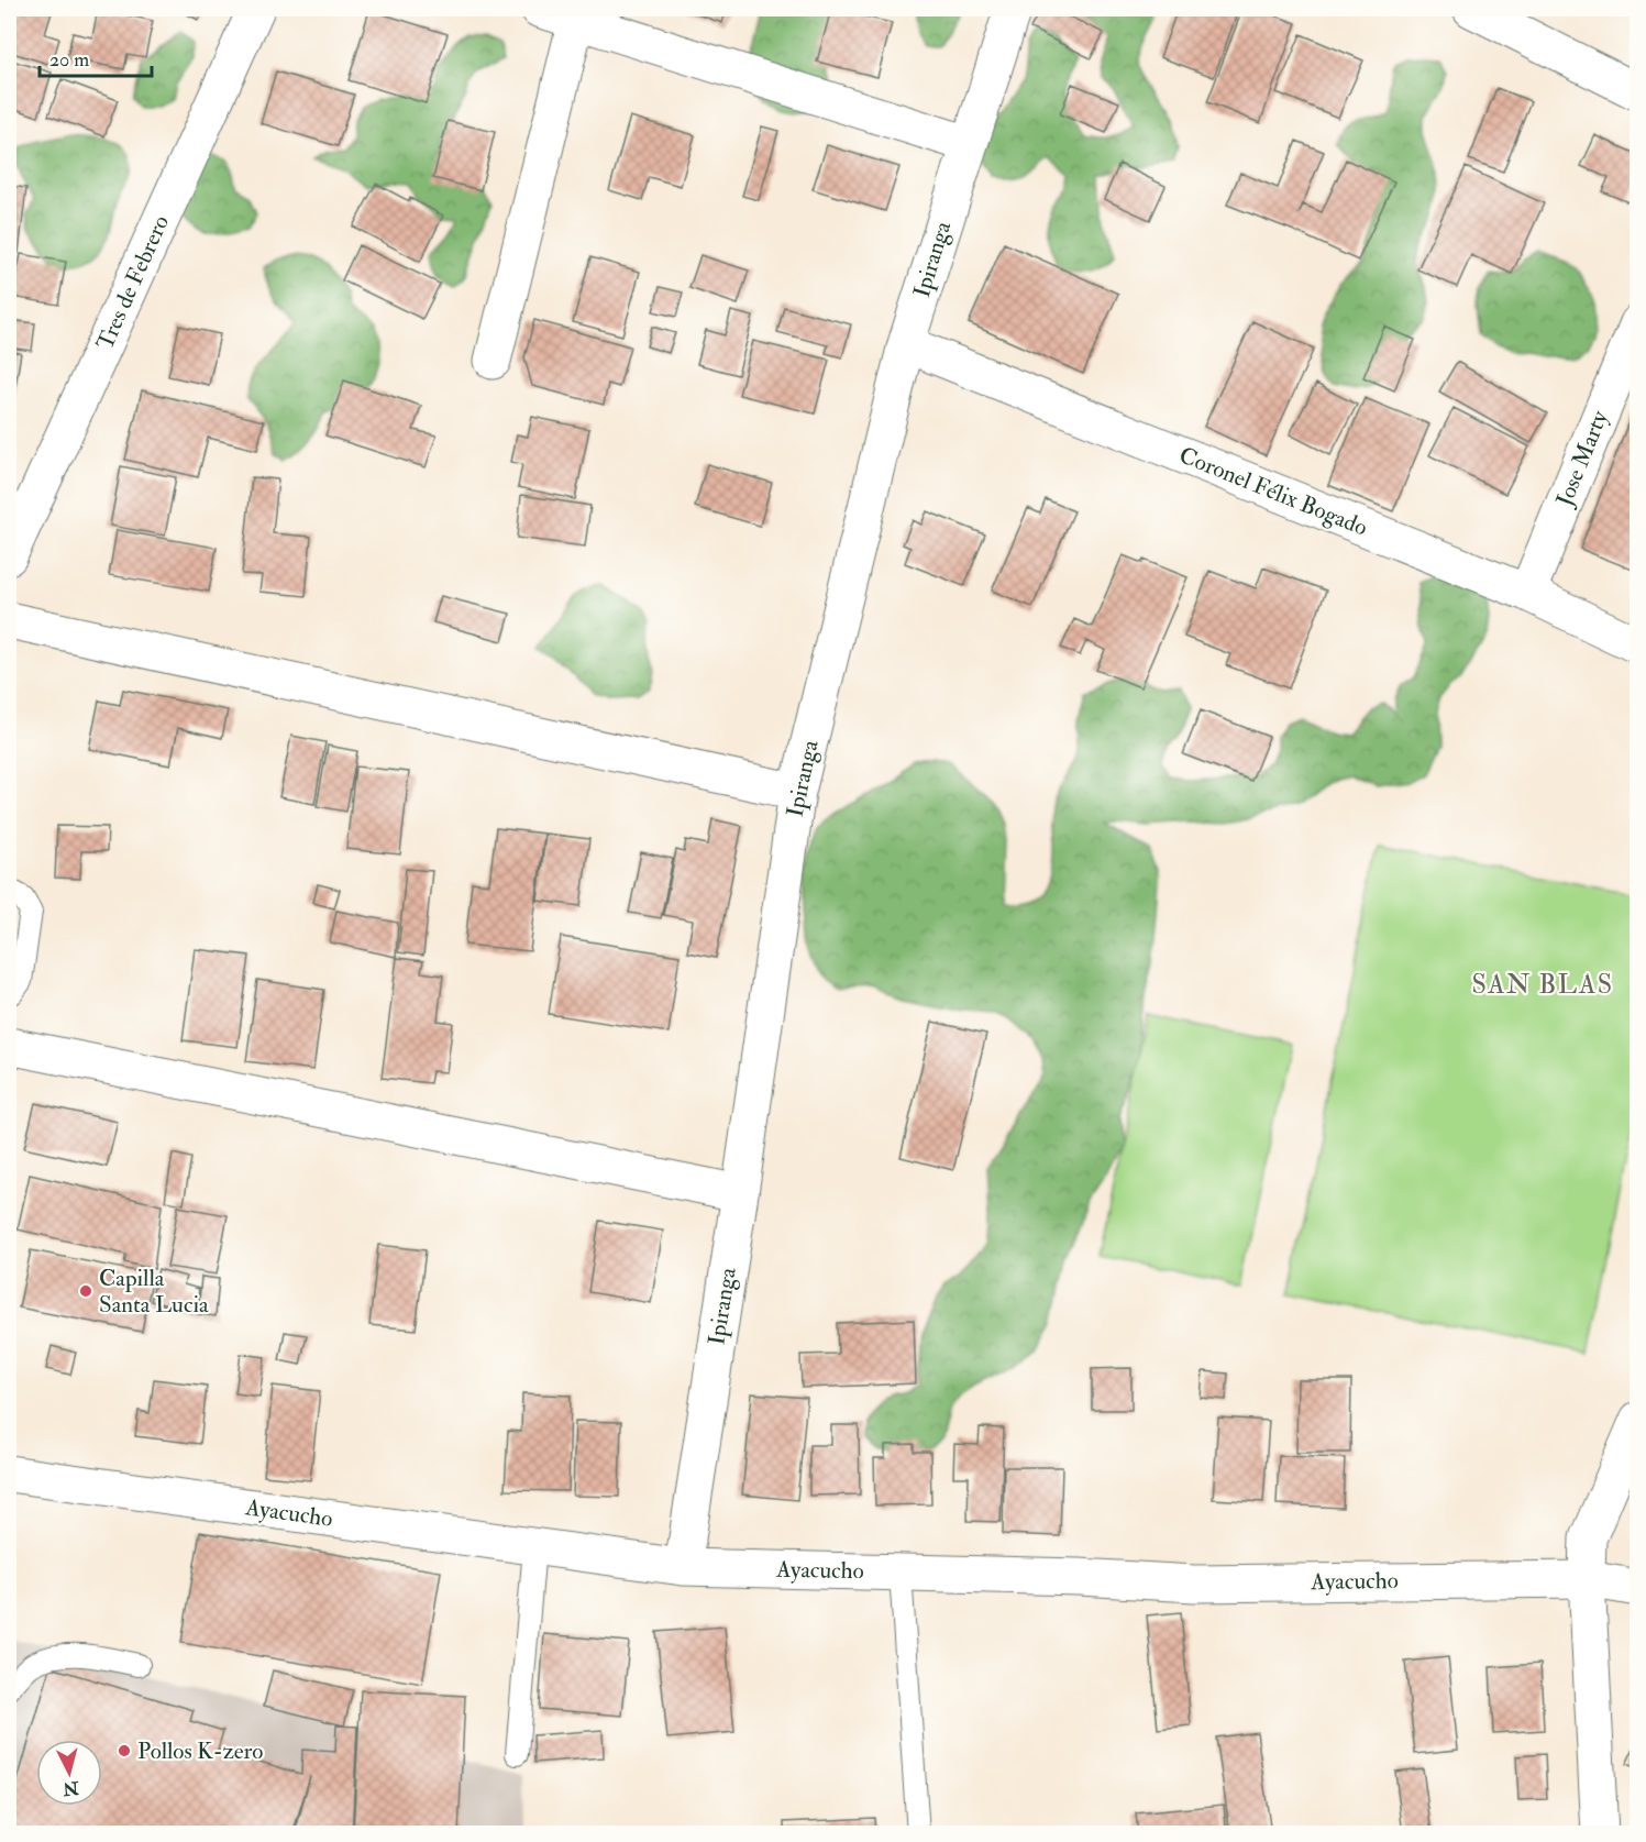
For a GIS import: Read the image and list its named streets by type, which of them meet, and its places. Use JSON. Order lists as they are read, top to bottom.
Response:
{
  "streets": {
    "street": [
      "Ipiranga",
      "Tres de Febrero",
      "Jose Marty",
      "Coronel Félix Bogado",
      "Ayacucho"
    ]
  },
  "crossings": [
    ["Ipiranga", "Coronel Félix Bogado"],
    ["Ipiranga", "Ayacucho"],
    ["Jose Marty", "Coronel Félix Bogado"]
  ],
  "districts": ["SAN BLAS"],
  "places": ["Capilla Santa Lucia", "Pollos K-zero"],
  "scale_bar": "20 m",
  "north": "bottom"
}
